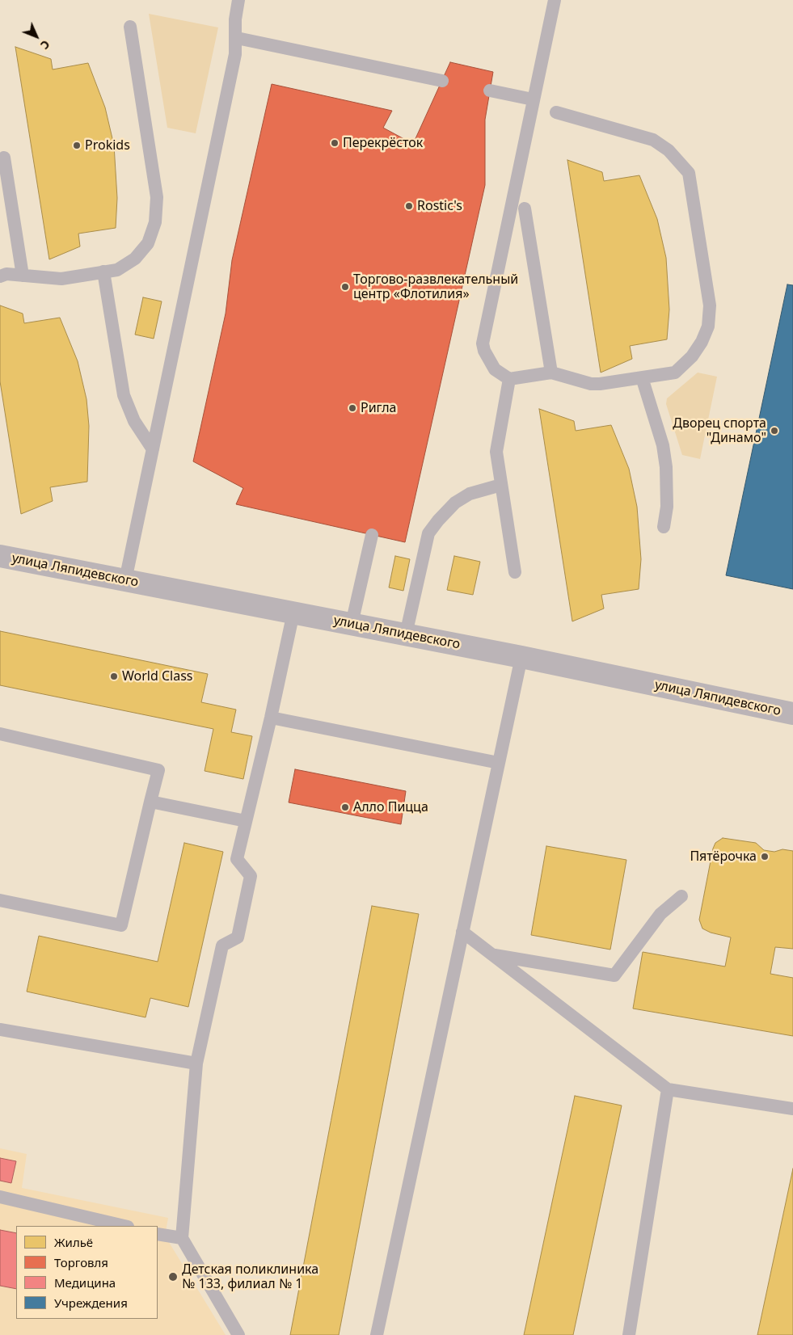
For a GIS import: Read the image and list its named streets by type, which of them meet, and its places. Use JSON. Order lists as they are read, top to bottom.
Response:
{
  "streets": {
    "street": ["улица Ляпидевского"]
  },
  "places": [
    "Перекрёсток",
    "Prokids",
    "Rostic's",
    "Торгово-развлекательный центр «Флотилия»",
    "Ригла",
    "Дворец спорта \"Динамо\"",
    "World Class",
    "Алло Пицца",
    "Пятёрочка",
    "Детская поликлиника № 133, филиал № 1"
  ],
  "legend": [
    "Жильё",
    "Торговля",
    "Медицина",
    "Учреждения"
  ],
  "north": "bottom right"
}
